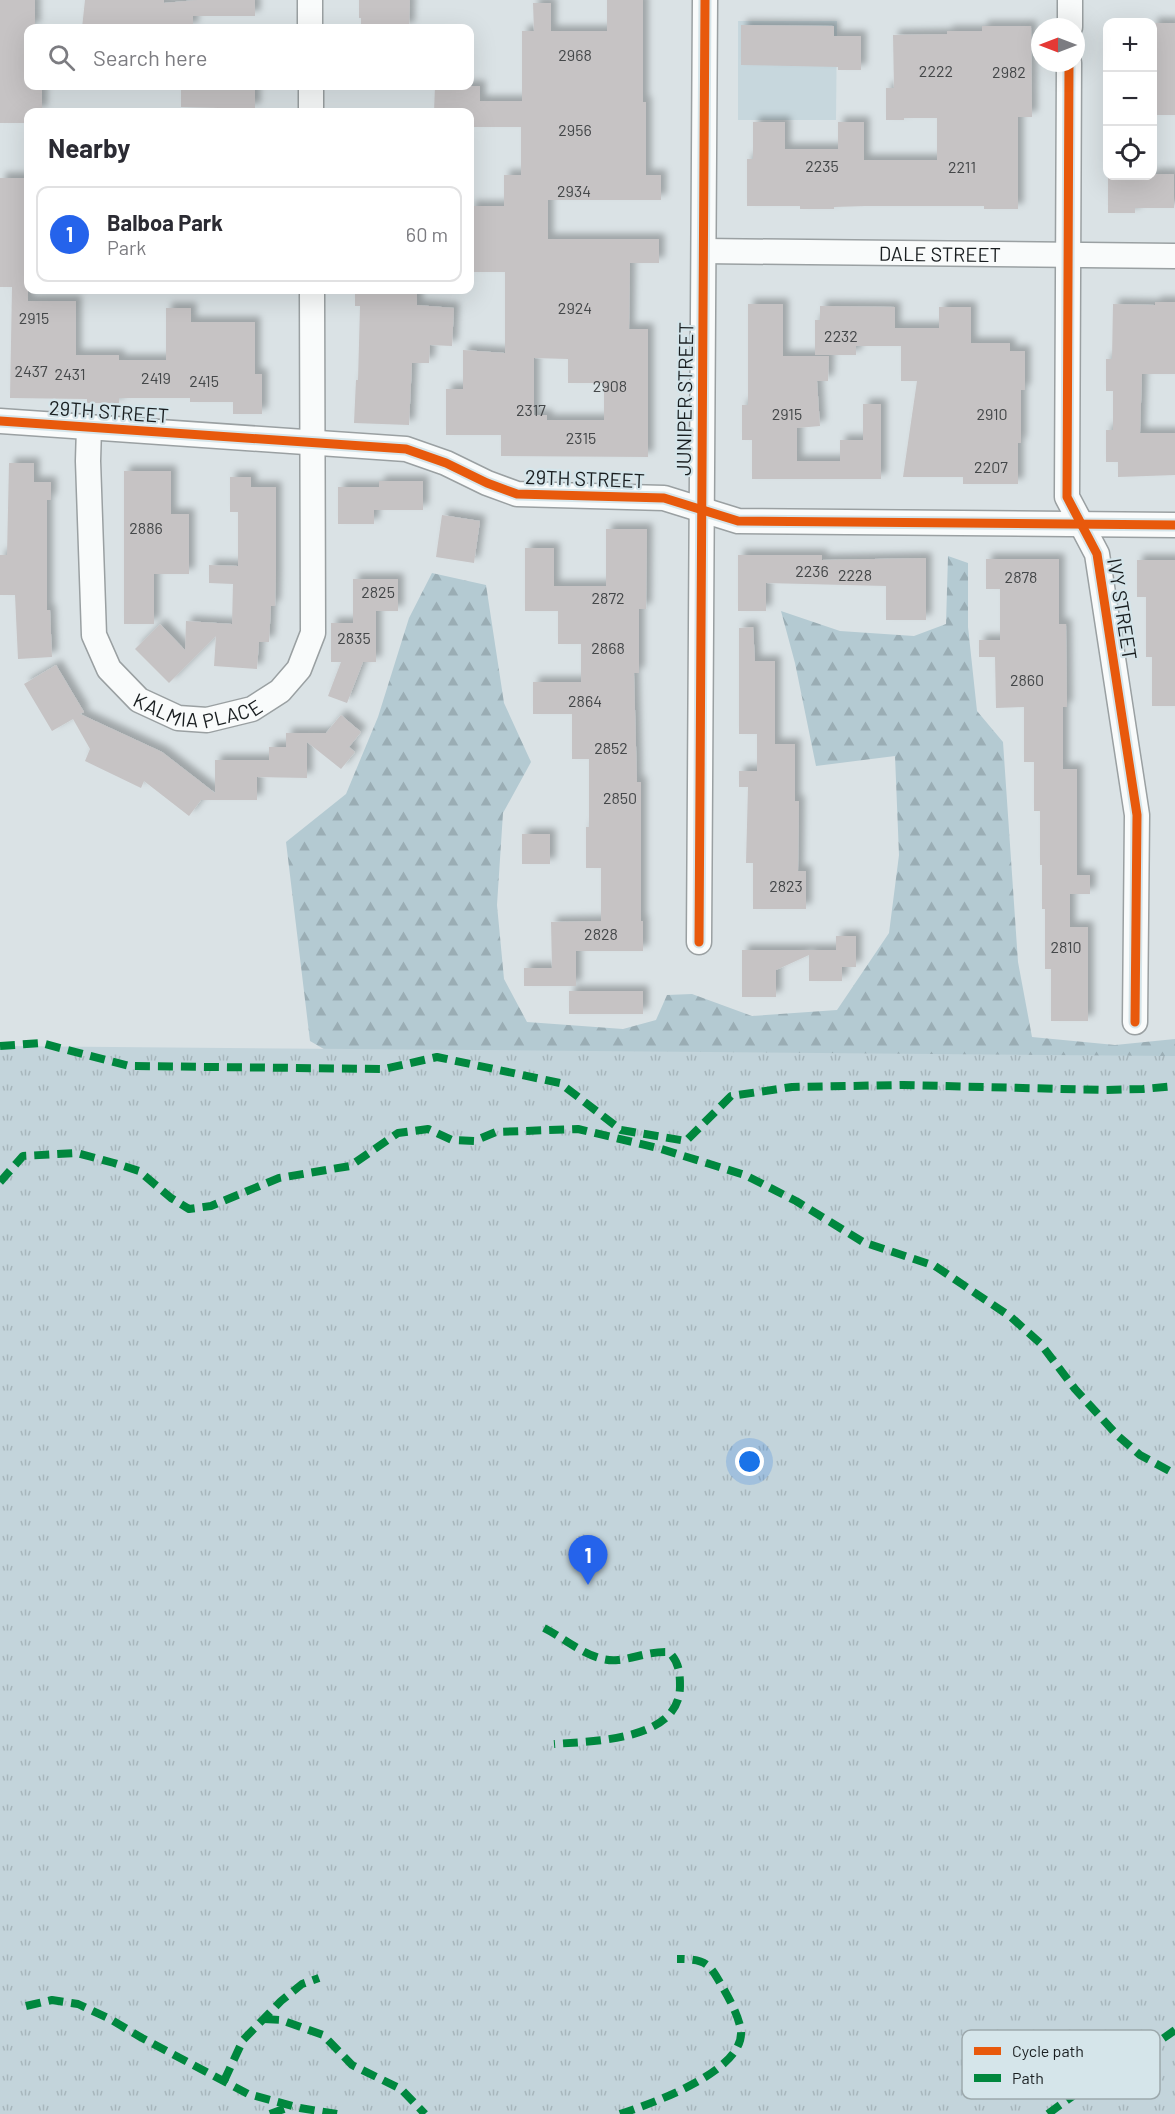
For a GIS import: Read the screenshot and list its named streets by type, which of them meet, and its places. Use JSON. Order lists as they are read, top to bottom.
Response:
{
  "streets": {
    "street": [
      "DALE STREET",
      "JUNIPER STREET",
      "29TH STREET",
      "IVY STREET",
      "KALMIA PLACE"
    ]
  },
  "crossings": [
    ["DALE STREET", "JUNIPER STREET"],
    ["DALE STREET", "IVY STREET"],
    ["JUNIPER STREET", "29TH STREET"],
    ["29TH STREET", "IVY STREET"],
    ["29TH STREET", "KALMIA PLACE"]
  ],
  "house_numbers": [
    "2968",
    "2222",
    "2982",
    "2956",
    "2235",
    "2211",
    "2934",
    "2924",
    "2915",
    "2232",
    "2437",
    "2431",
    "2419",
    "2415",
    "2908",
    "2317",
    "2915",
    "2910",
    "2315",
    "2207",
    "2886",
    "2236",
    "2228",
    "2878",
    "2825",
    "2872",
    "2835",
    "2868",
    "2860",
    "2864",
    "2852",
    "2850",
    "2823",
    "2828",
    "2810"
  ],
  "legend": ["Cycle path", "Path"],
  "north": "left",
  "page": {
    "map_buttons": ["+", "−"],
    "search": "Search here",
    "heading": "Nearby",
    "list": [
      {
        "mark": "1",
        "name": "Balboa Park",
        "note": "Park",
        "value": "60 m"
      }
    ],
    "pins": "1"
  }
}
